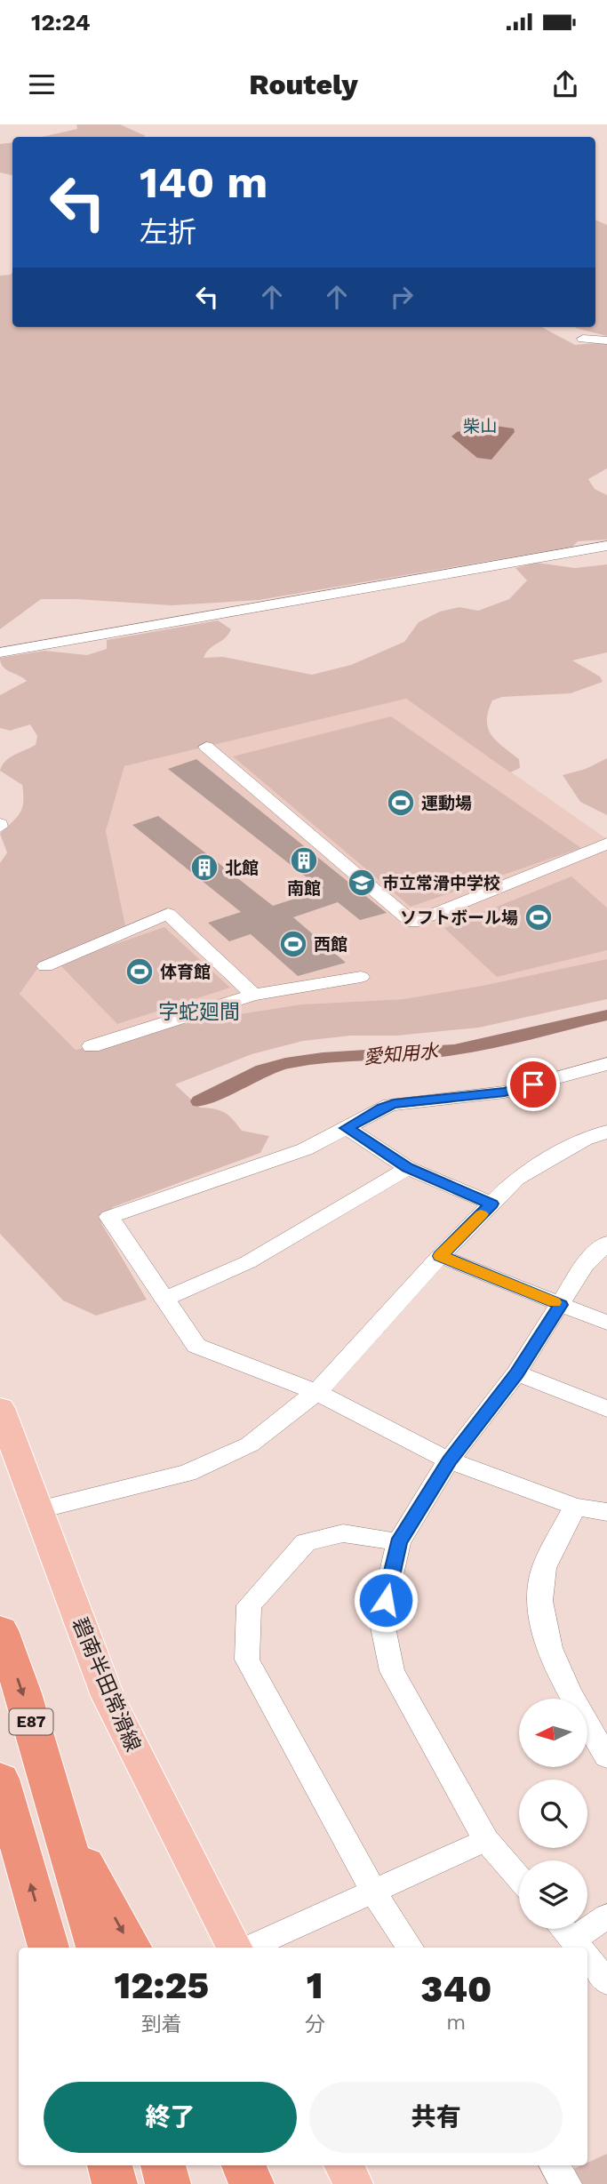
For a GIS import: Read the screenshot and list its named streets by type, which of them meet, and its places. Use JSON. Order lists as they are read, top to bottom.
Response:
{
  "streets": {
    "highway": ["E87"],
    "main road": ["碧南半田常滑線"]
  },
  "districts": ["柴山", "字蛇廻間"],
  "water": ["愛知用水"],
  "places": {
    "sports": [
      "運動場",
      "ソフトボール場",
      "西館",
      "体育館"
    ],
    "building": ["南館", "北館"],
    "school or university": ["市立常滑中学校"]
  },
  "north": "left",
  "page": {
    "status": "12:24",
    "header": "Routely",
    "turn": ["140 m", "左折"],
    "eta": [
      "12:25",
      "到着",
      "1",
      "分",
      "340",
      "m"
    ],
    "buttons": ["終了", "共有"]
  }
}
